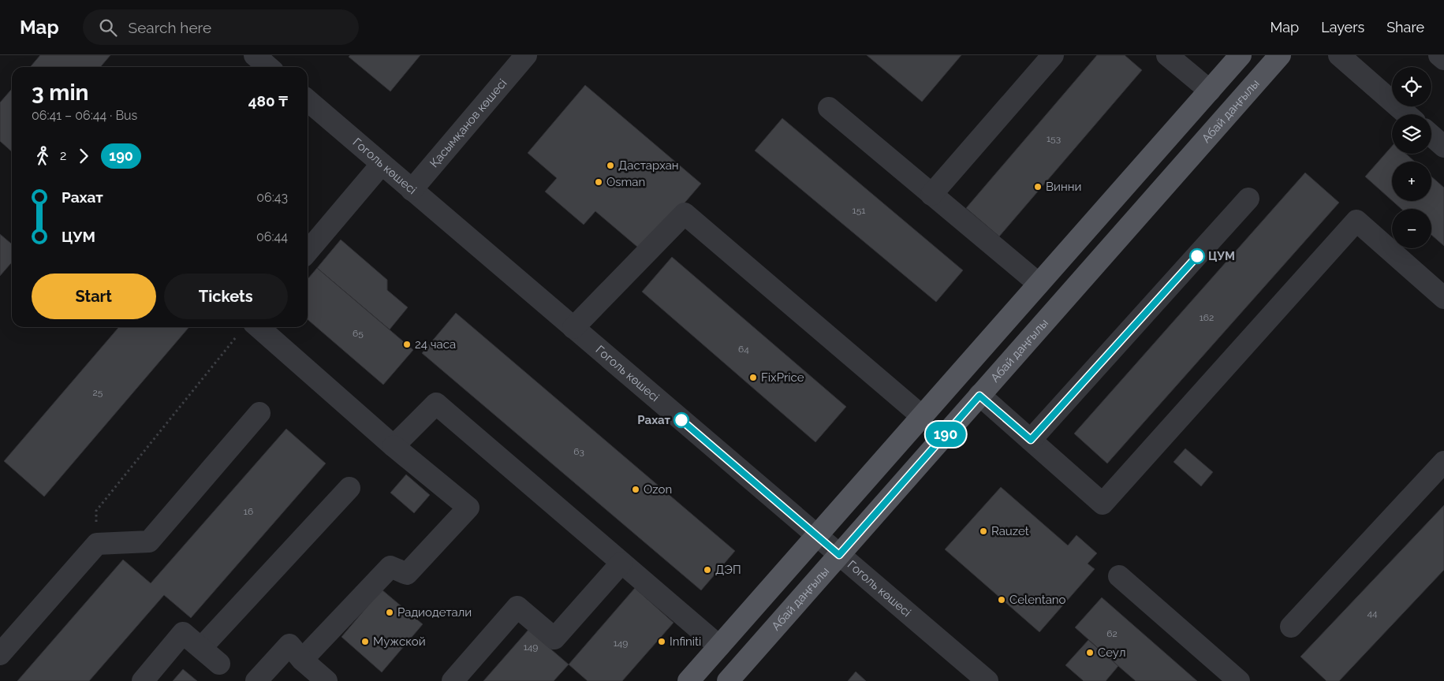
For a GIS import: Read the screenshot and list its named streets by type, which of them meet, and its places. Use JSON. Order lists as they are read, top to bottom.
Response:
{
  "streets": {
    "main road": ["Абай даңғылы"],
    "street": ["Қасымқанов көшесі", "Гоголь көшесі"]
  },
  "crossings": [
    ["Абай даңғылы", "Гоголь көшесі"],
    ["Қасымқанов көшесі", "Гоголь көшесі"]
  ],
  "places": [
    "Дастархан",
    "Osman",
    "Винни",
    "ЦУМ",
    "24 часа",
    "FixPrice",
    "Рахат",
    "Ozon",
    "Rauzet",
    "ДЭП",
    "Celentano",
    "Радиодетали",
    "Мужской",
    "Infiniti",
    "Сеул"
  ],
  "lines": ["bus line 190"],
  "house_numbers": [
    "153",
    "151",
    "162",
    "65",
    "64",
    "25",
    "63",
    "16",
    "44",
    "62",
    "149",
    "149"
  ],
  "page": {
    "header": "Map",
    "search": "Search here",
    "nav": ["Map", "Layers", "Share"],
    "on_map": "190",
    "map_buttons": ["+", "−"],
    "heading": ["3 min", "06:41 – 06:44 · Bus", "480 ₸"],
    "legs": ["2", "190"],
    "list": [
      {
        "name": "Рахат",
        "value": "06:43"
      },
      {
        "name": "ЦУМ",
        "value": "06:44"
      }
    ],
    "buttons": ["Start", "Tickets"]
  }
}
